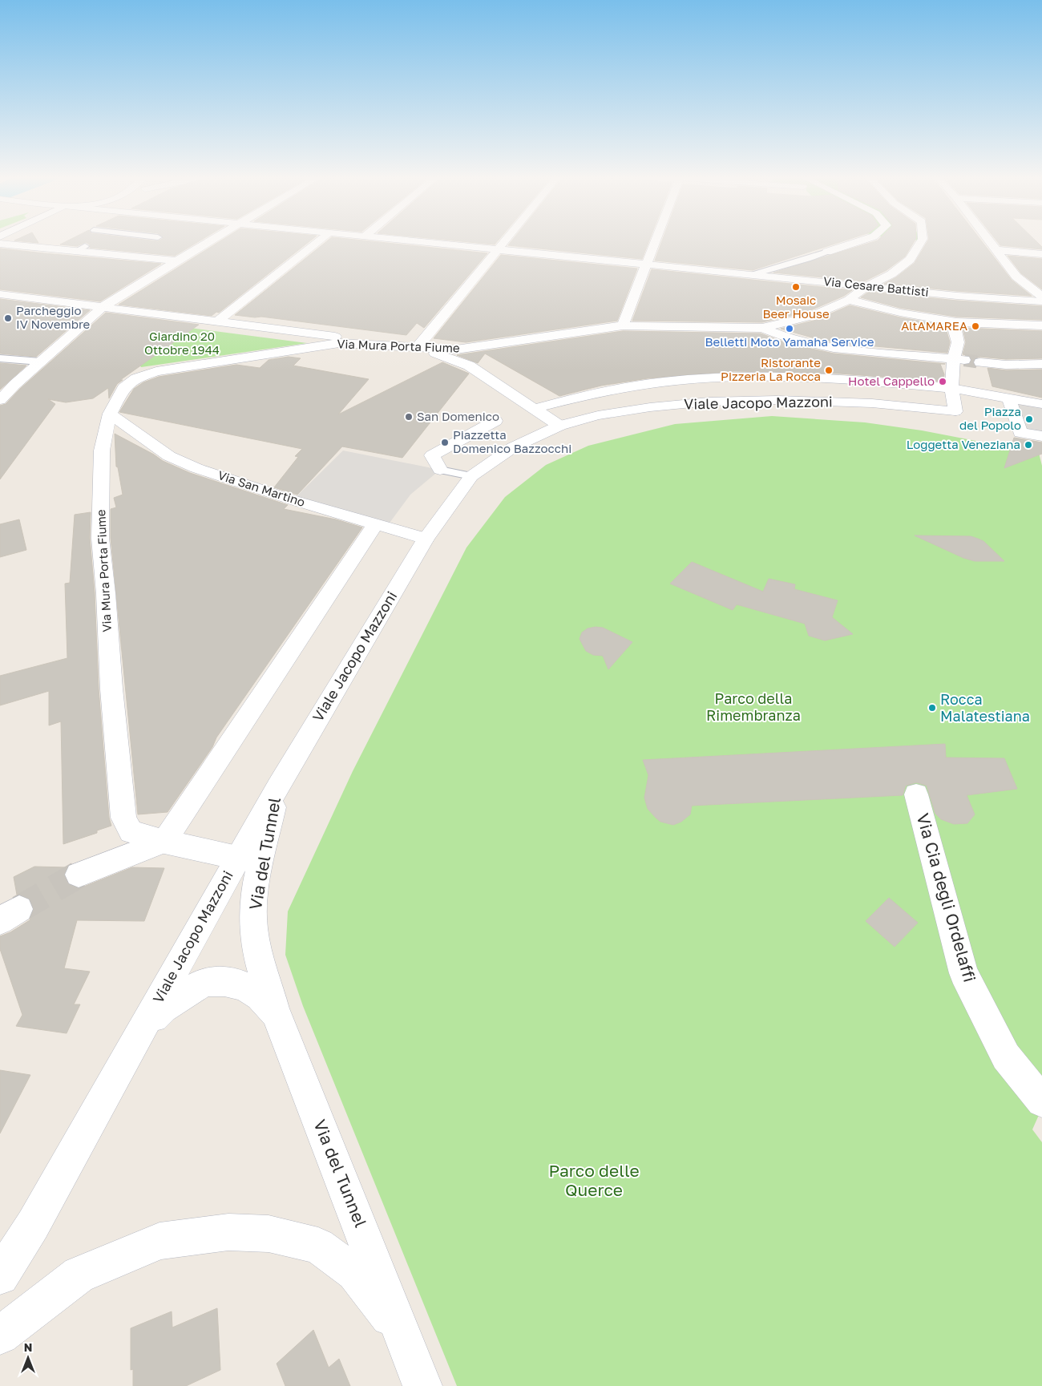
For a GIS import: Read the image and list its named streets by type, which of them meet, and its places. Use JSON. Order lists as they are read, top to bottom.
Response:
{
  "streets": {
    "street": [
      "Via Cesare Battisti",
      "Via Mura Porta Fiume",
      "Viale Jacopo Mazzoni",
      "Via San Martino",
      "Via del Tunnel",
      "Via Cia degli Ordelaffi"
    ]
  },
  "crossings": [
    ["Via Cesare Battisti", "Via Mura Porta Fiume"],
    ["Via Mura Porta Fiume", "Viale Jacopo Mazzoni"],
    ["Via Mura Porta Fiume", "Via San Martino"],
    ["Viale Jacopo Mazzoni", "Via San Martino"],
    ["Viale Jacopo Mazzoni", "Via del Tunnel"]
  ],
  "parks": ["Giardino 20 Ottobre 1944", "Parco della Rimembranza", "Parco delle Querce"],
  "places": [
    "Mosaic Beer House",
    "Parcheggio IV Novembre",
    "AltAMAREA",
    "Belletti Moto Yamaha Service",
    "Ristorante Pizzeria La Rocca",
    "Hotel Cappello",
    "San Domenico",
    "Piazza del Popolo",
    "Piazzetta Domenico Bazzocchi",
    "Loggetta Veneziana",
    "Rocca Malatestiana"
  ],
  "north": "top"
}
